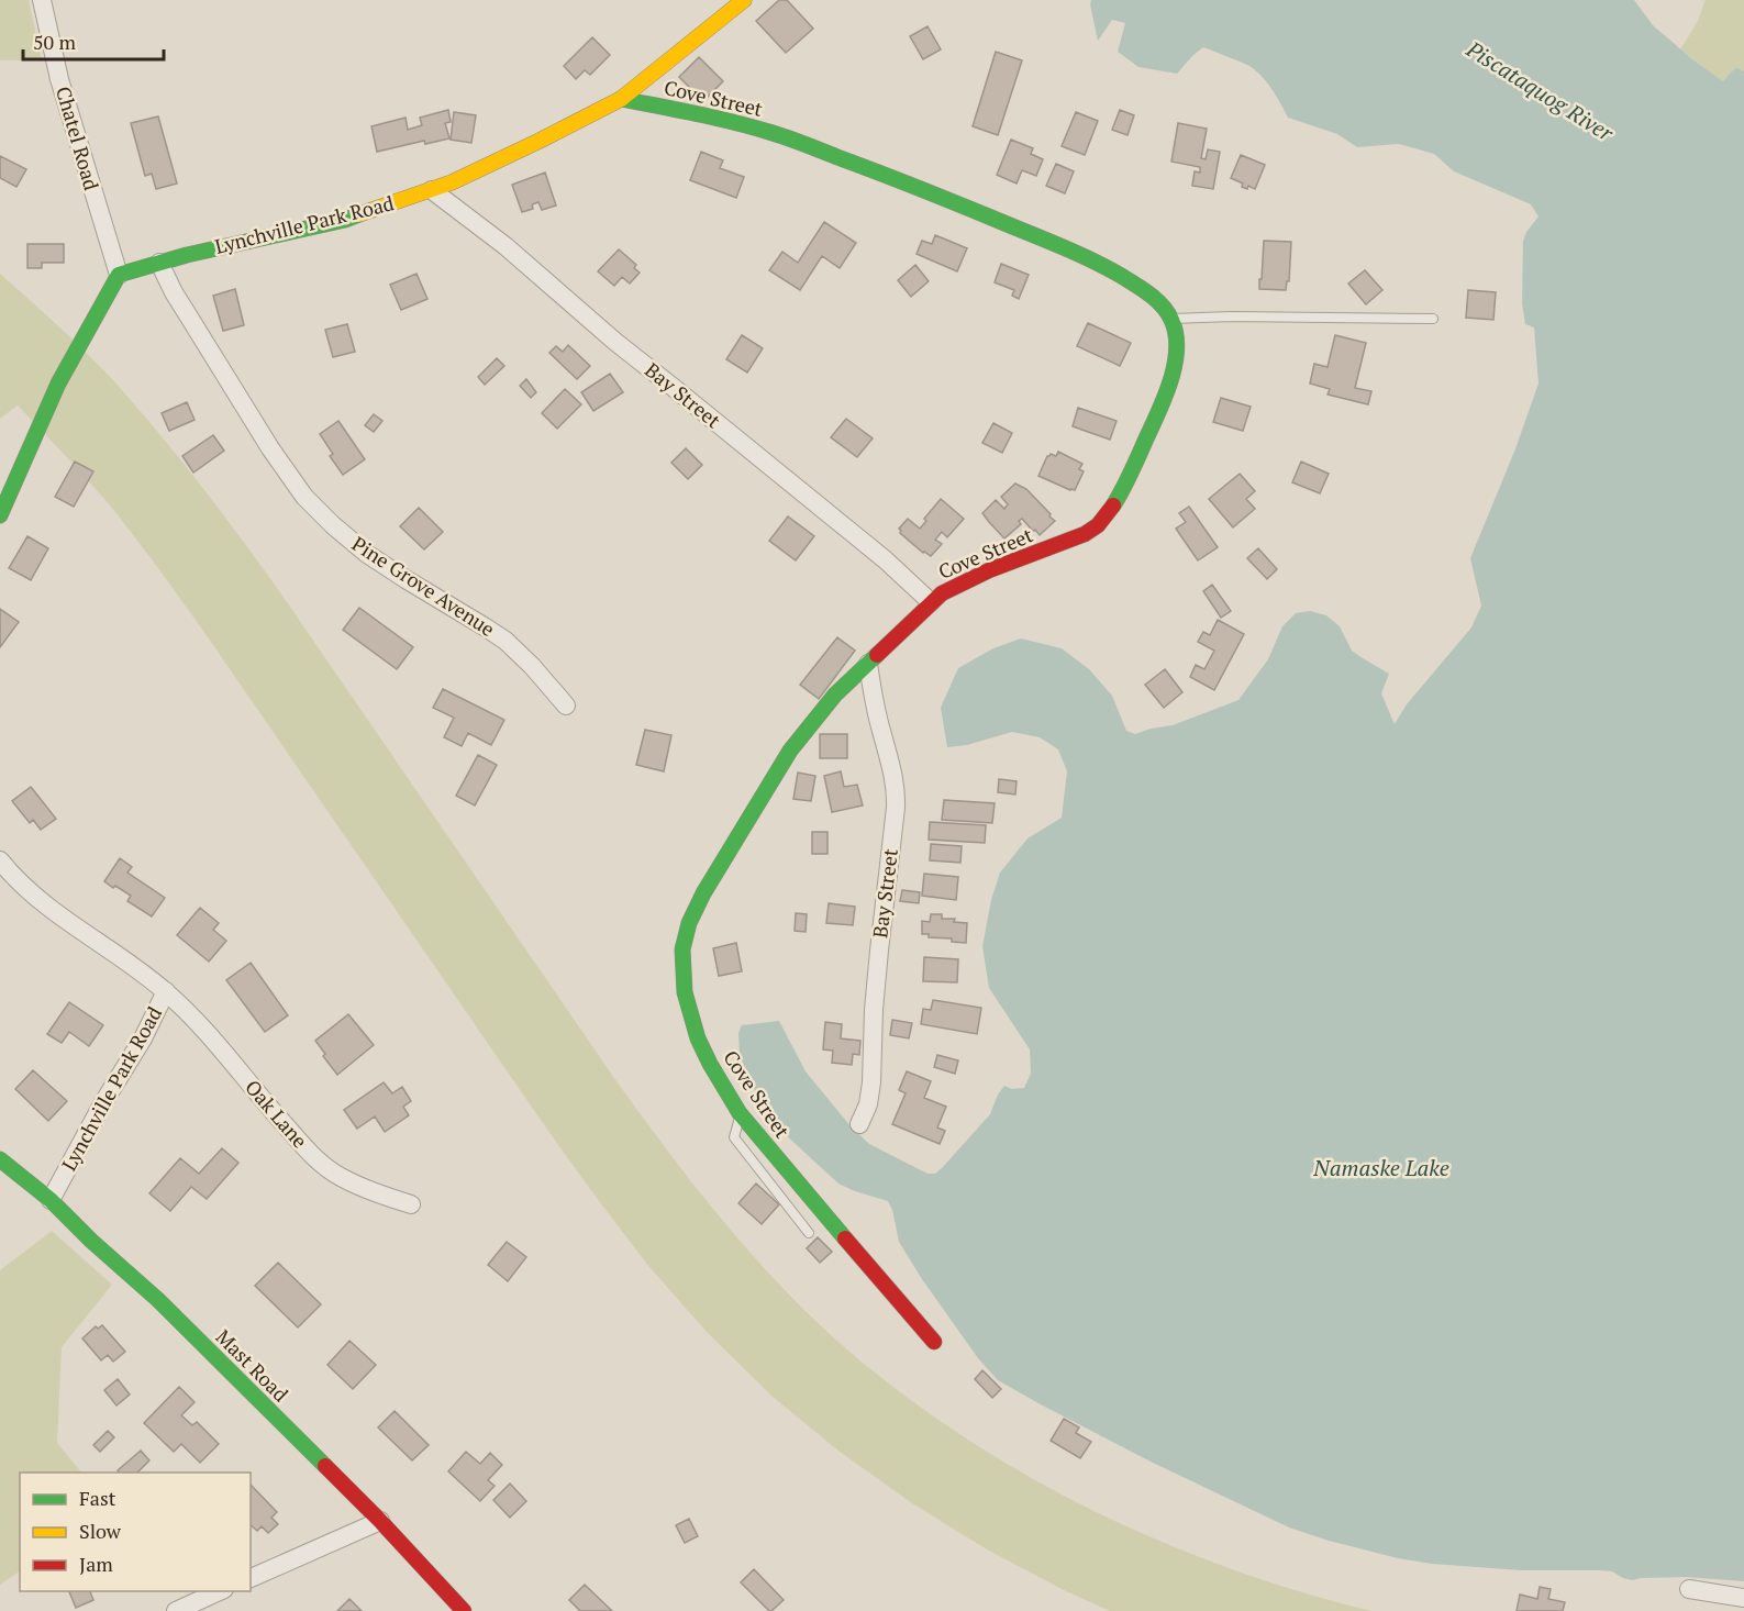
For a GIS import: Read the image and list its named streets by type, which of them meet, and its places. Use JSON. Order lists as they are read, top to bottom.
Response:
{
  "streets": {
    "street": [
      "Cove Street",
      "Chatel Road",
      "Lynchville Park Road",
      "Bay Street",
      "Pine Grove Avenue",
      "Oak Lane",
      "Mast Road"
    ]
  },
  "crossings": [
    ["Cove Street", "Lynchville Park Road"],
    ["Cove Street", "Bay Street"],
    ["Chatel Road", "Lynchville Park Road"],
    ["Lynchville Park Road", "Bay Street"],
    ["Lynchville Park Road", "Pine Grove Avenue"],
    ["Lynchville Park Road", "Oak Lane"],
    ["Lynchville Park Road", "Mast Road"]
  ],
  "water": ["Piscataquog River", "Namaske Lake"],
  "legend": ["Fast", "Slow", "Jam"],
  "scale_bar": "50 m"
}
